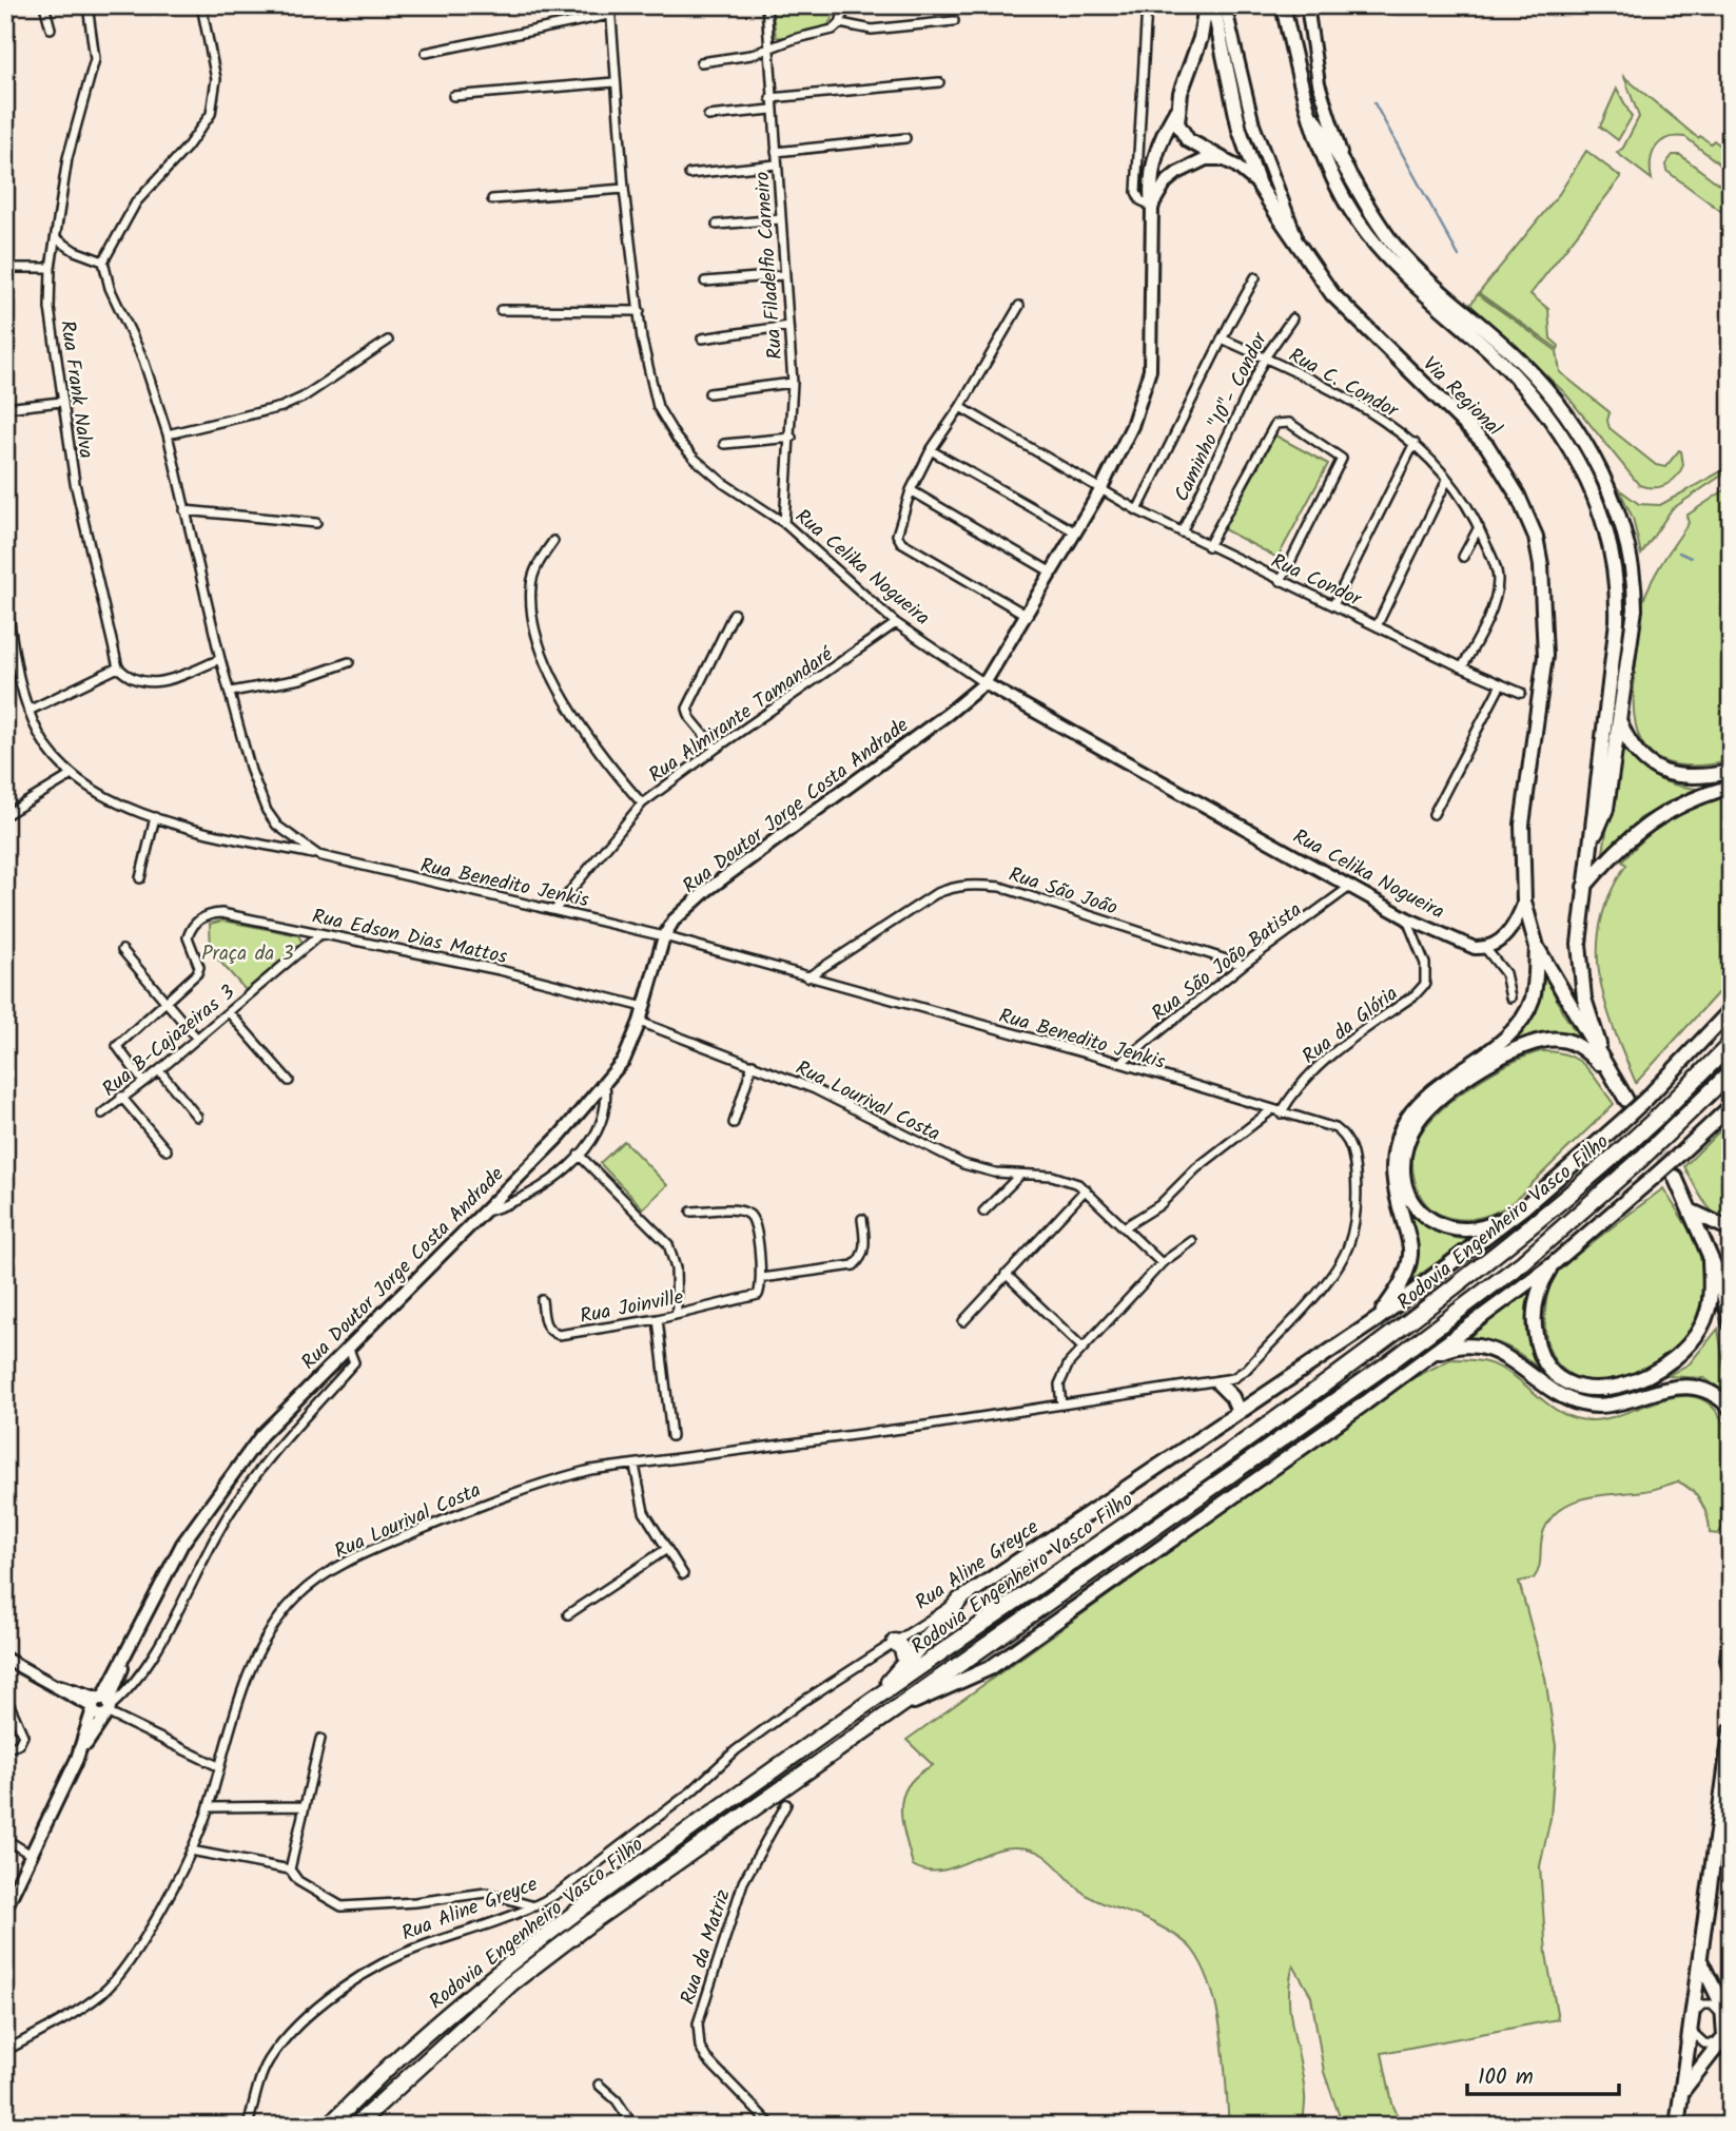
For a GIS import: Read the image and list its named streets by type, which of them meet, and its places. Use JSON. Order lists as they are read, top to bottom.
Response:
{
  "streets": {
    "highway": ["Rodovia Engenheiro Vasco Filho"],
    "main road": [
      "Via Regional",
      "Rua Celika Nogueira",
      "Rua Doutor Jorge Costa Andrade",
      "Rua Aline Greyce"
    ],
    "street": [
      "Rua Filadelfio Carneiro",
      "Rua C. Condor",
      "Rua Frank Nalva",
      "Caminho \"10\"- Condor",
      "Rua Condor",
      "Rua Almirante Tamandaré",
      "Rua Benedito Jenkis",
      "Rua São João",
      "Rua Edson Dias Mattos",
      "Rua São João Batista",
      "Rua da Glória",
      "Rua B-Cajazeiras 3",
      "Rua Lourival Costa",
      "Rua Joinville",
      "Rua da Matriz"
    ]
  },
  "crossings": [
    ["Rua Filadelfio Carneiro", "Rua Celika Nogueira"],
    ["Rua C. Condor", "Caminho \"10\"- Condor"],
    ["Rua C. Condor", "Rua Condor"],
    ["Caminho \"10\"- Condor", "Rua Condor"],
    ["Rua Celika Nogueira", "Rua Almirante Tamandaré"],
    ["Rua Celika Nogueira", "Rua Doutor Jorge Costa Andrade"],
    ["Rua Celika Nogueira", "Rua São João Batista"],
    ["Rua Celika Nogueira", "Rua da Glória"],
    ["Rua Condor", "Rua Doutor Jorge Costa Andrade"],
    ["Rua Almirante Tamandaré", "Rua Benedito Jenkis"],
    ["Rua Doutor Jorge Costa Andrade", "Rua Benedito Jenkis"],
    ["Rua Doutor Jorge Costa Andrade", "Rua Edson Dias Mattos"],
    ["Rua Doutor Jorge Costa Andrade", "Rua Lourival Costa"],
    ["Rua Benedito Jenkis", "Rua São João"],
    ["Rua Benedito Jenkis", "Rua São João Batista"],
    ["Rua Benedito Jenkis", "Rua da Glória"],
    ["Rua Benedito Jenkis", "Rua Lourival Costa"],
    ["Rua São João", "Rua São João Batista"],
    ["Rua Edson Dias Mattos", "Rua B-Cajazeiras 3"]
  ],
  "parks": ["Praça da 3"],
  "scale_bar": "100 m"
}
